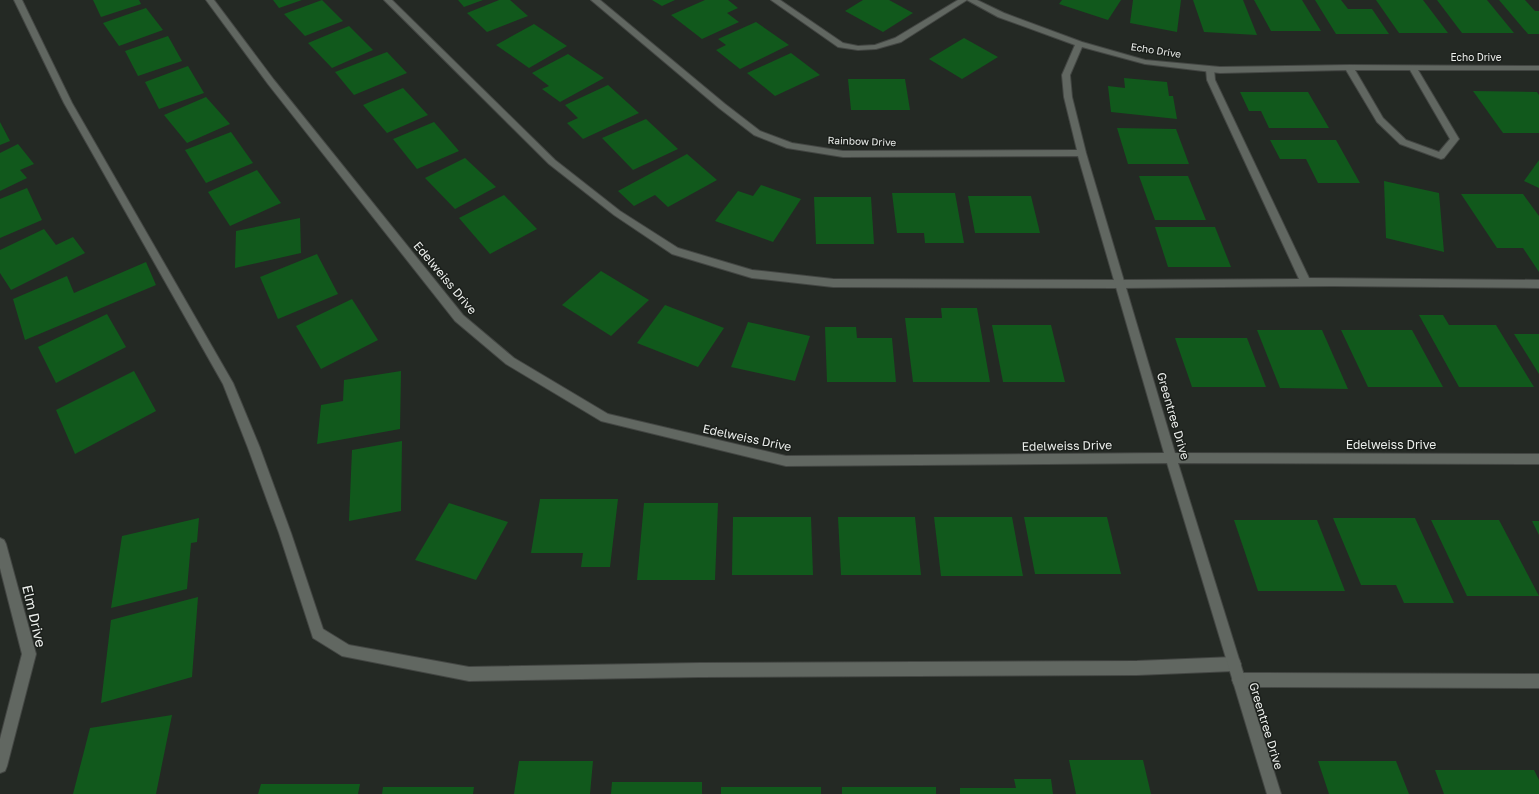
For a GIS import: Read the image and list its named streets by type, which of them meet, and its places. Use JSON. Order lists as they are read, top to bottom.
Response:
{
  "streets": {
    "street": [
      "Echo Drive",
      "Rainbow Drive",
      "Edelweiss Drive",
      "Greentree Drive",
      "Elm Drive"
    ]
  },
  "crossings": [
    ["Echo Drive", "Greentree Drive"],
    ["Rainbow Drive", "Greentree Drive"],
    ["Edelweiss Drive", "Greentree Drive"]
  ]
}
